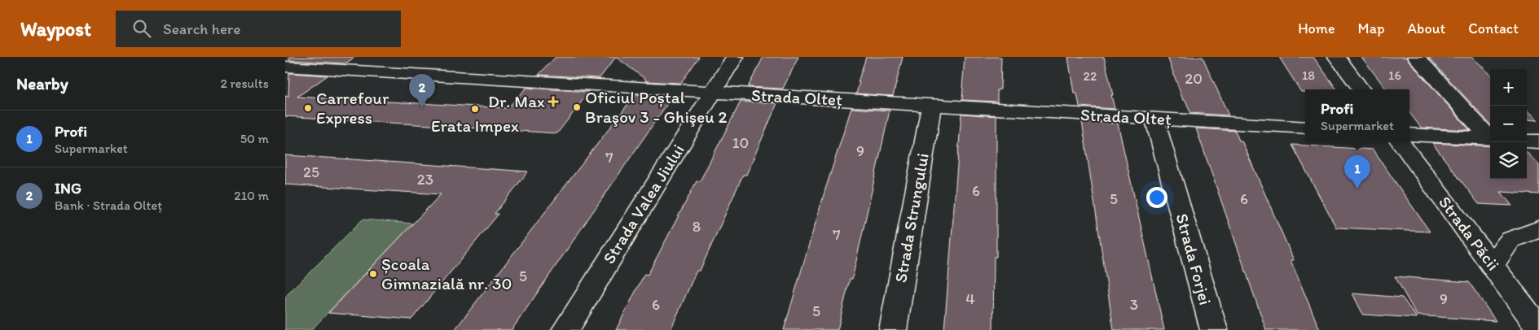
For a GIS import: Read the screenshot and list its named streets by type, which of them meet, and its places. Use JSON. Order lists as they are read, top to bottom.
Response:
{
  "streets": {
    "street": [
      "Strada Olteț",
      "Strada Valea Jiului",
      "Strada Strungului",
      "Strada Păcii",
      "Strada Forjei"
    ]
  },
  "crossings": [
    ["Strada Olteț", "Strada Valea Jiului"],
    ["Strada Olteț", "Strada Strungului"],
    ["Strada Olteț", "Strada Forjei"]
  ],
  "places": {
    "health": ["Dr. Max"],
    "other": [
      "Oficiul Poștal Braşov 3 - Ghişeu 2",
      "Carrefour Express",
      "Erata Impex",
      "Școala Gimnazială nr. 30"
    ]
  },
  "house_numbers": [
    "18",
    "16",
    "22",
    "20",
    "10",
    "9",
    "7",
    "25",
    "23",
    "6",
    "5",
    "6",
    "8",
    "7",
    "5",
    "4",
    "9",
    "6",
    "3",
    "5"
  ],
  "page": {
    "header": "Waypost",
    "search": "Search here",
    "nav": [
      "Home",
      "Map",
      "About",
      "Contact"
    ],
    "heading": ["Nearby", "2 results"],
    "map_buttons": ["+", "−"],
    "pins": ["2", "1"],
    "popup": ["Profi", "Supermarket"],
    "list": [
      {
        "mark": "1",
        "name": "Profi",
        "note": "Supermarket",
        "value": "50 m"
      },
      {
        "mark": "2",
        "name": "ING",
        "note": "Bank · Strada Olteț",
        "value": "210 m"
      }
    ]
  }
}
